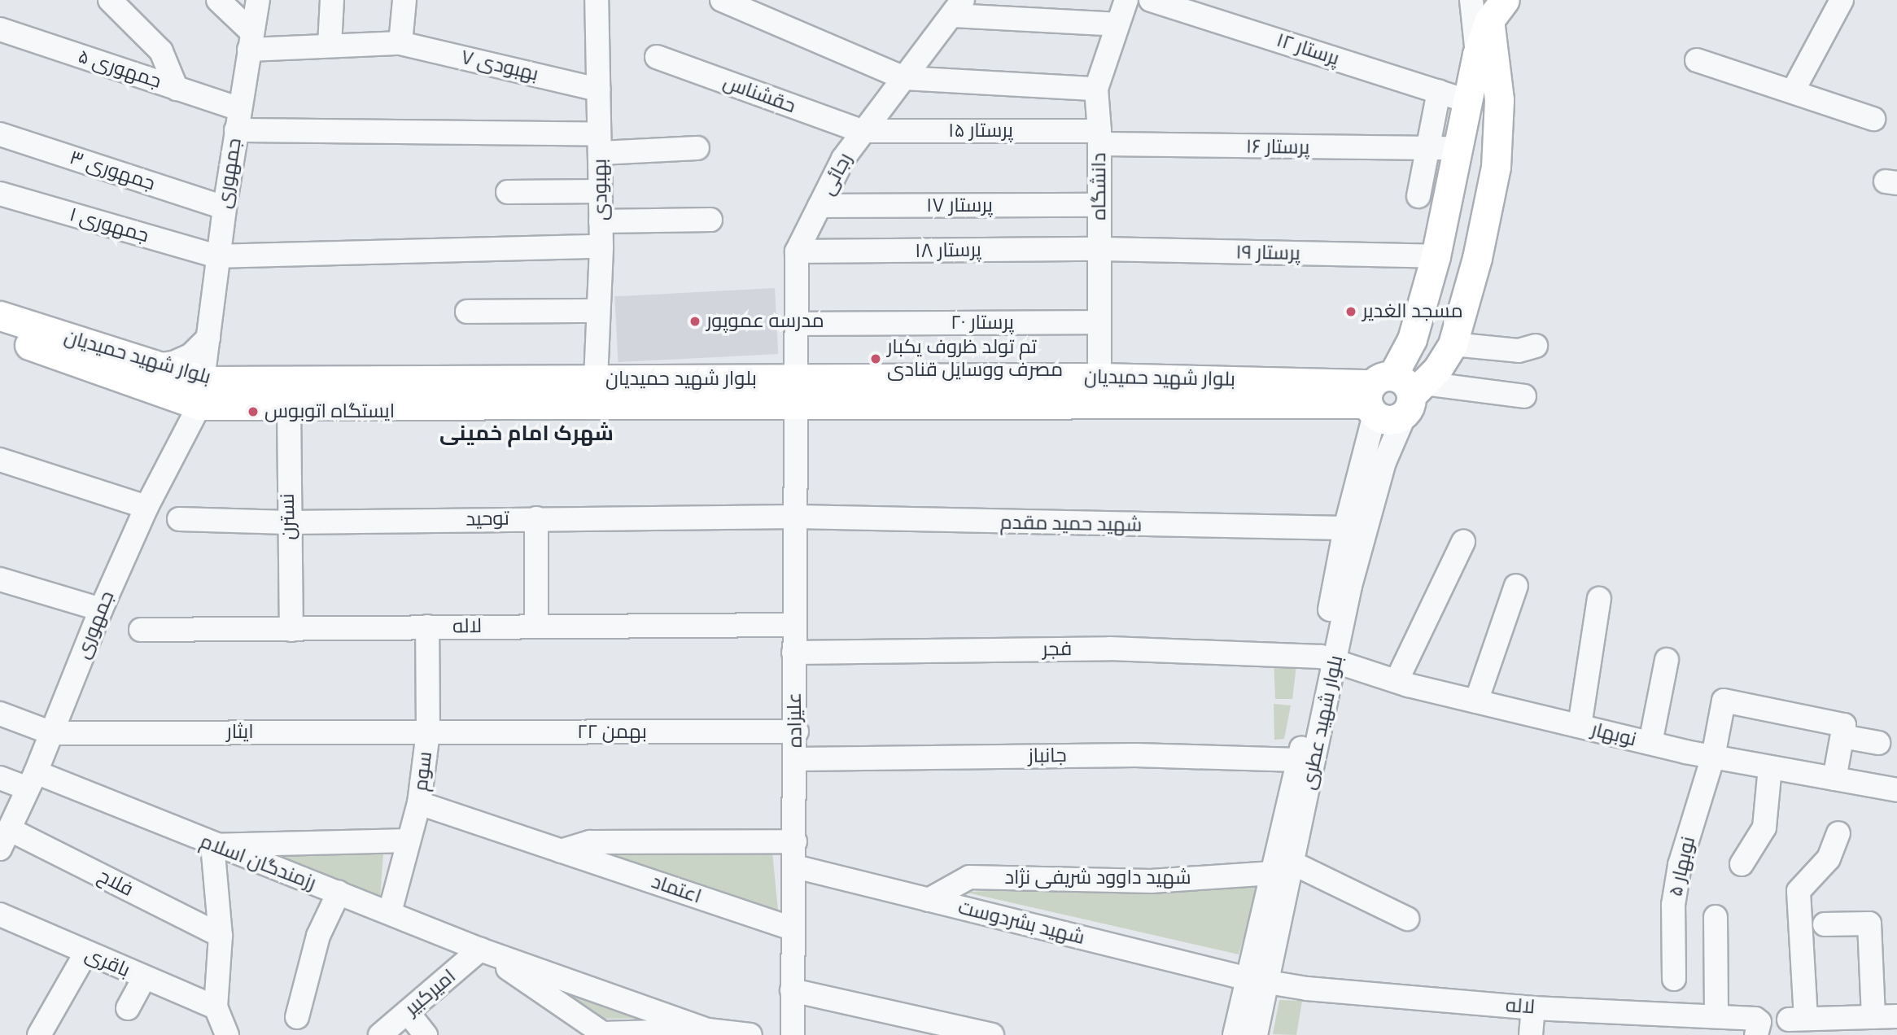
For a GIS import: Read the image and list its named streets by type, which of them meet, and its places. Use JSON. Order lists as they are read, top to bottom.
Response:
{
  "streets": {
    "main road": ["بلوار شهید حمیدیان"],
    "street": [
      "پرستار ۱۲",
      "بهبودی ۷",
      "جمهوری ۵",
      "حقشناس",
      "پرستار ۱۵",
      "پرستار ۱۶",
      "جمهوری ۳",
      "جمهوری",
      "رجائی",
      "دانشگاه",
      "بهبودی",
      "پرستار ۱۷",
      "جمهوری ۱",
      "پرستار ۱۸",
      "پرستار ۱۹",
      "پرستار ۲۰",
      "نسترن",
      "توحید",
      "شهید حمید مقدم",
      "لاله",
      "فجر",
      "علیزاده",
      "بلوار شهید عطری",
      "ایثار",
      "۲۲ بهمن",
      "نوبهار",
      "جانباز",
      "سوم",
      "رزمندگان اسلام",
      "نوبهار ۵",
      "شهید داوود شریفی نژاد",
      "فلاح",
      "اعتماد",
      "شهید بشردوست",
      "باقری",
      "امیرکبیر"
    ]
  },
  "crossings": [
    ["بهبودی ۷", "جمهوری"],
    ["بهبودی ۷", "بهبودی"],
    ["جمهوری ۵", "جمهوری"],
    ["جمهوری ۵", "بهبودی"],
    ["حقشناس", "پرستار ۱۵"],
    ["حقشناس", "رجائی"],
    ["پرستار ۱۵", "پرستار ۱۶"],
    ["پرستار ۱۵", "رجائی"],
    ["پرستار ۱۵", "دانشگاه"],
    ["پرستار ۱۶", "دانشگاه"],
    ["جمهوری ۳", "جمهوری"],
    ["جمهوری", "جمهوری ۱"],
    ["جمهوری", "بلوار شهید حمیدیان"],
    ["جمهوری", "ایثار"],
    ["جمهوری", "رزمندگان اسلام"],
    ["جمهوری", "فلاح"],
    ["رجائی", "پرستار ۱۷"],
    ["رجائی", "پرستار ۱۸"],
    ["رجائی", "پرستار ۲۰"],
    ["رجائی", "بلوار شهید حمیدیان"],
    ["رجائی", "علیزاده"],
    ["دانشگاه", "پرستار ۱۷"],
    ["دانشگاه", "پرستار ۱۸"],
    ["دانشگاه", "پرستار ۱۹"],
    ["دانشگاه", "پرستار ۲۰"],
    ["دانشگاه", "بلوار شهید حمیدیان"],
    ["بهبودی", "جمهوری ۱"],
    ["بهبودی", "بلوار شهید حمیدیان"],
    ["پرستار ۱۸", "پرستار ۱۹"],
    ["بلوار شهید حمیدیان", "نسترن"],
    ["بلوار شهید حمیدیان", "علیزاده"],
    ["بلوار شهید حمیدیان", "بلوار شهید عطری"],
    ["نسترن", "توحید"],
    ["نسترن", "لاله"],
    ["توحید", "شهید حمید مقدم"],
    ["توحید", "علیزاده"],
    ["شهید حمید مقدم", "علیزاده"],
    ["شهید حمید مقدم", "بلوار شهید عطری"],
    ["لاله", "علیزاده"],
    ["لاله", "بلوار شهید عطری"],
    ["لاله", "سوم"],
    ["لاله", "شهید بشردوست"],
    ["فجر", "علیزاده"],
    ["فجر", "بلوار شهید عطری"],
    ["فجر", "نوبهار"],
    ["علیزاده", "۲۲ بهمن"],
    ["علیزاده", "جانباز"],
    ["علیزاده", "اعتماد"],
    ["علیزاده", "شهید بشردوست"],
    ["بلوار شهید عطری", "نوبهار"],
    ["بلوار شهید عطری", "جانباز"],
    ["بلوار شهید عطری", "شهید داوود شریفی نژاد"],
    ["بلوار شهید عطری", "شهید بشردوست"],
    ["ایثار", "۲۲ بهمن"],
    ["ایثار", "سوم"],
    ["۲۲ بهمن", "سوم"],
    ["نوبهار", "نوبهار ۵"],
    ["سوم", "رزمندگان اسلام"],
    ["سوم", "اعتماد"],
    ["رزمندگان اسلام", "امیرکبیر"],
    ["شهید داوود شریفی نژاد", "شهید بشردوست"]
  ],
  "districts": ["شهرک امام خمینی"],
  "places": [
    "مسجد الغدیر",
    "مدرسه عموپور",
    "تم تولد ظروف یکبار مصرف ووسایل قنادی",
    "ایستگاه اتوبوس"
  ]
}
